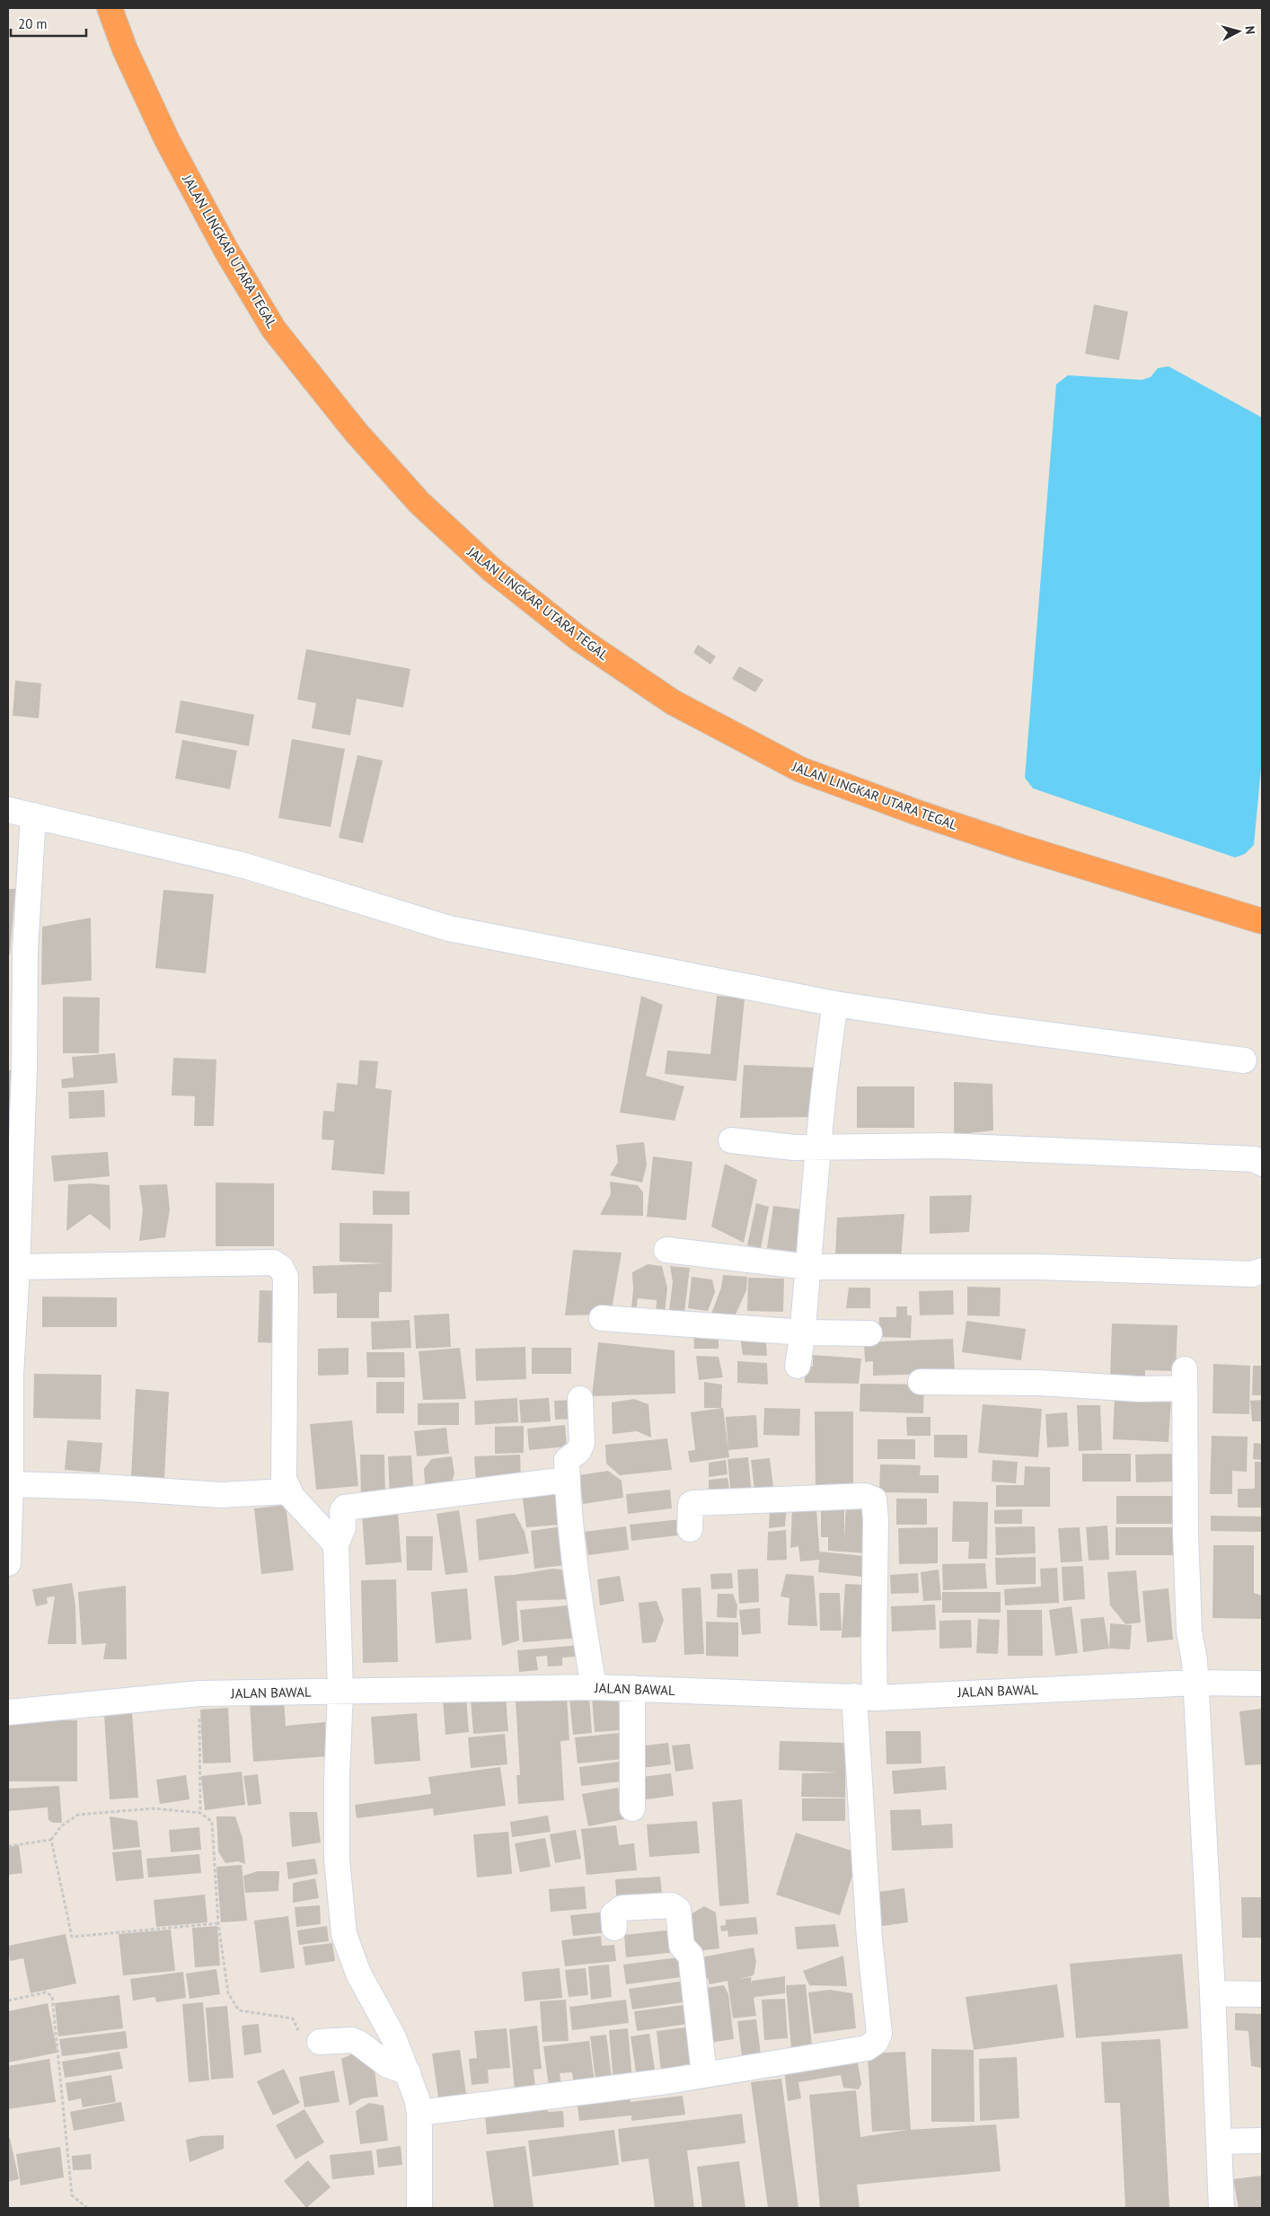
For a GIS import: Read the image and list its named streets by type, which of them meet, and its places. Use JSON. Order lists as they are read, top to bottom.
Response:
{
  "streets": {
    "highway": ["JALAN LINGKAR UTARA TEGAL"],
    "street": ["JALAN BAWAL"]
  },
  "scale_bar": "20 m",
  "north": "right"
}
